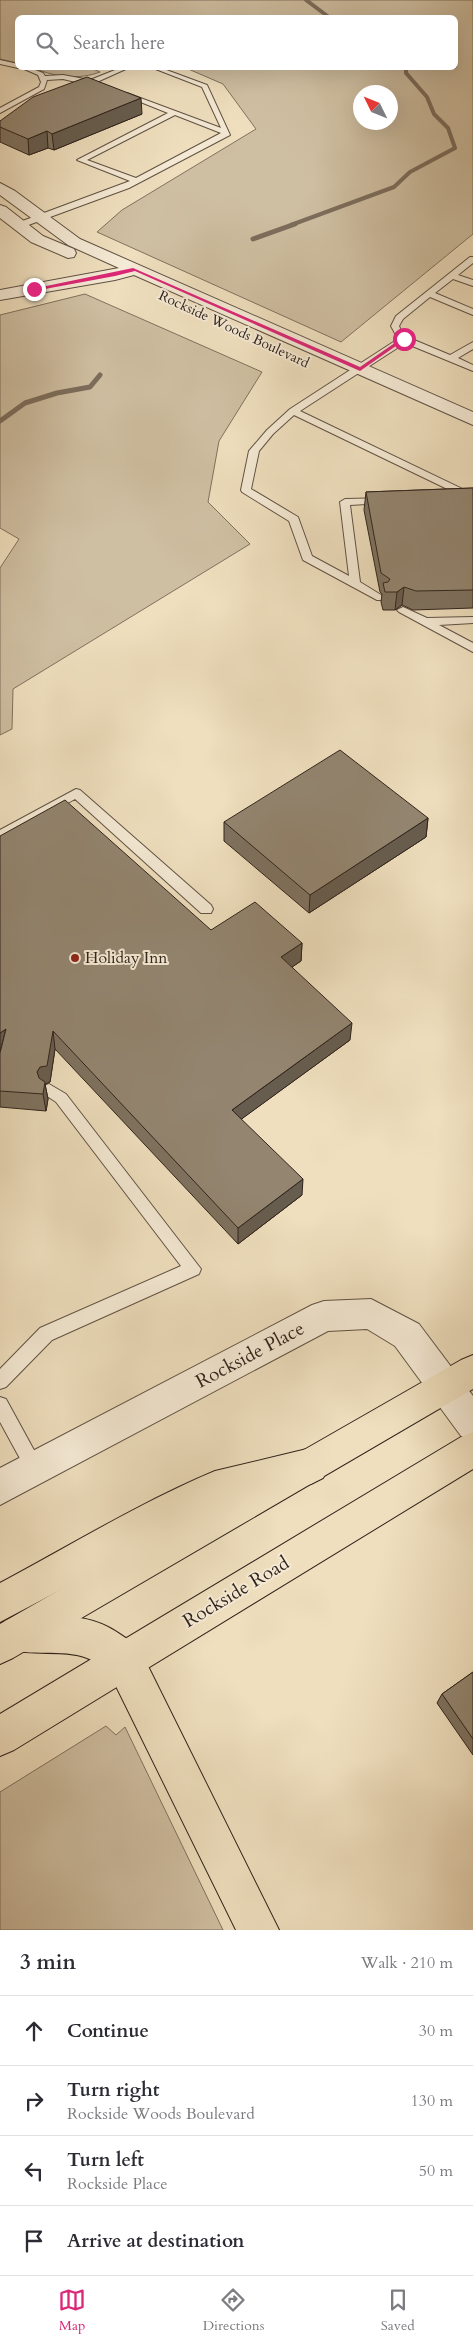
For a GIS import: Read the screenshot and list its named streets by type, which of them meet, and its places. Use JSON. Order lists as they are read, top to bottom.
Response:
{
  "streets": {
    "main road": ["Rockside Road"],
    "street": ["Rockside Woods Boulevard", "Rockside Place"]
  },
  "places": ["Holiday Inn"],
  "north": "top left",
  "page": {
    "search": "Search here",
    "heading": ["3 min", "Walk · 210 m"],
    "list": [
      ["Continue", "30 m"],
      ["Turn right", "Rockside Woods Boulevard", "130 m"],
      ["Turn left", "Rockside Place", "50 m"],
      "Arrive at destination"
    ],
    "nav": ["Map", "Directions", "Saved"]
  }
}
